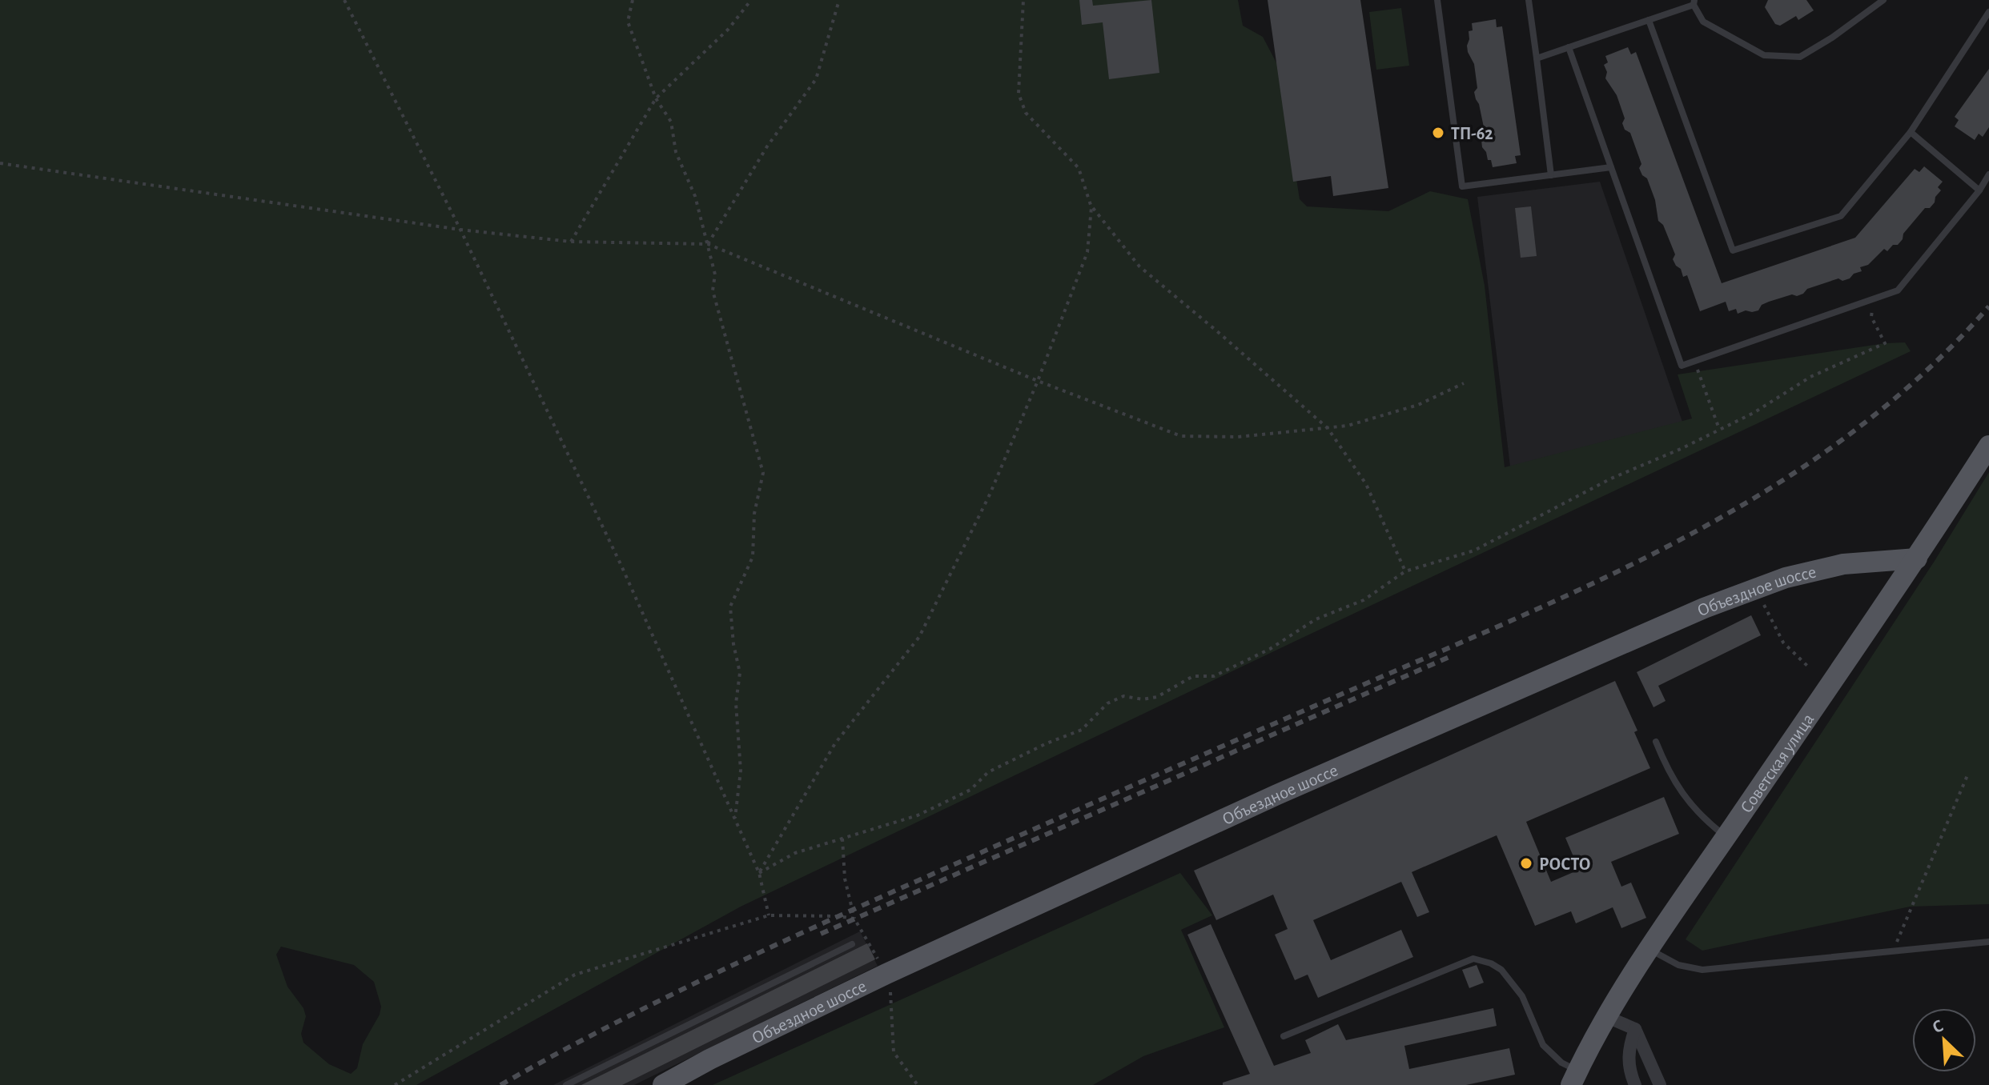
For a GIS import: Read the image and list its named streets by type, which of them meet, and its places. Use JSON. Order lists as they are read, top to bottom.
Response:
{
  "streets": {
    "main road": ["Объездное шоссе", "Советская улица"]
  },
  "crossings": [
    ["Объездное шоссе", "Советская улица"]
  ],
  "places": ["ТП-62", "РОСТО"],
  "north": "top left"
}
